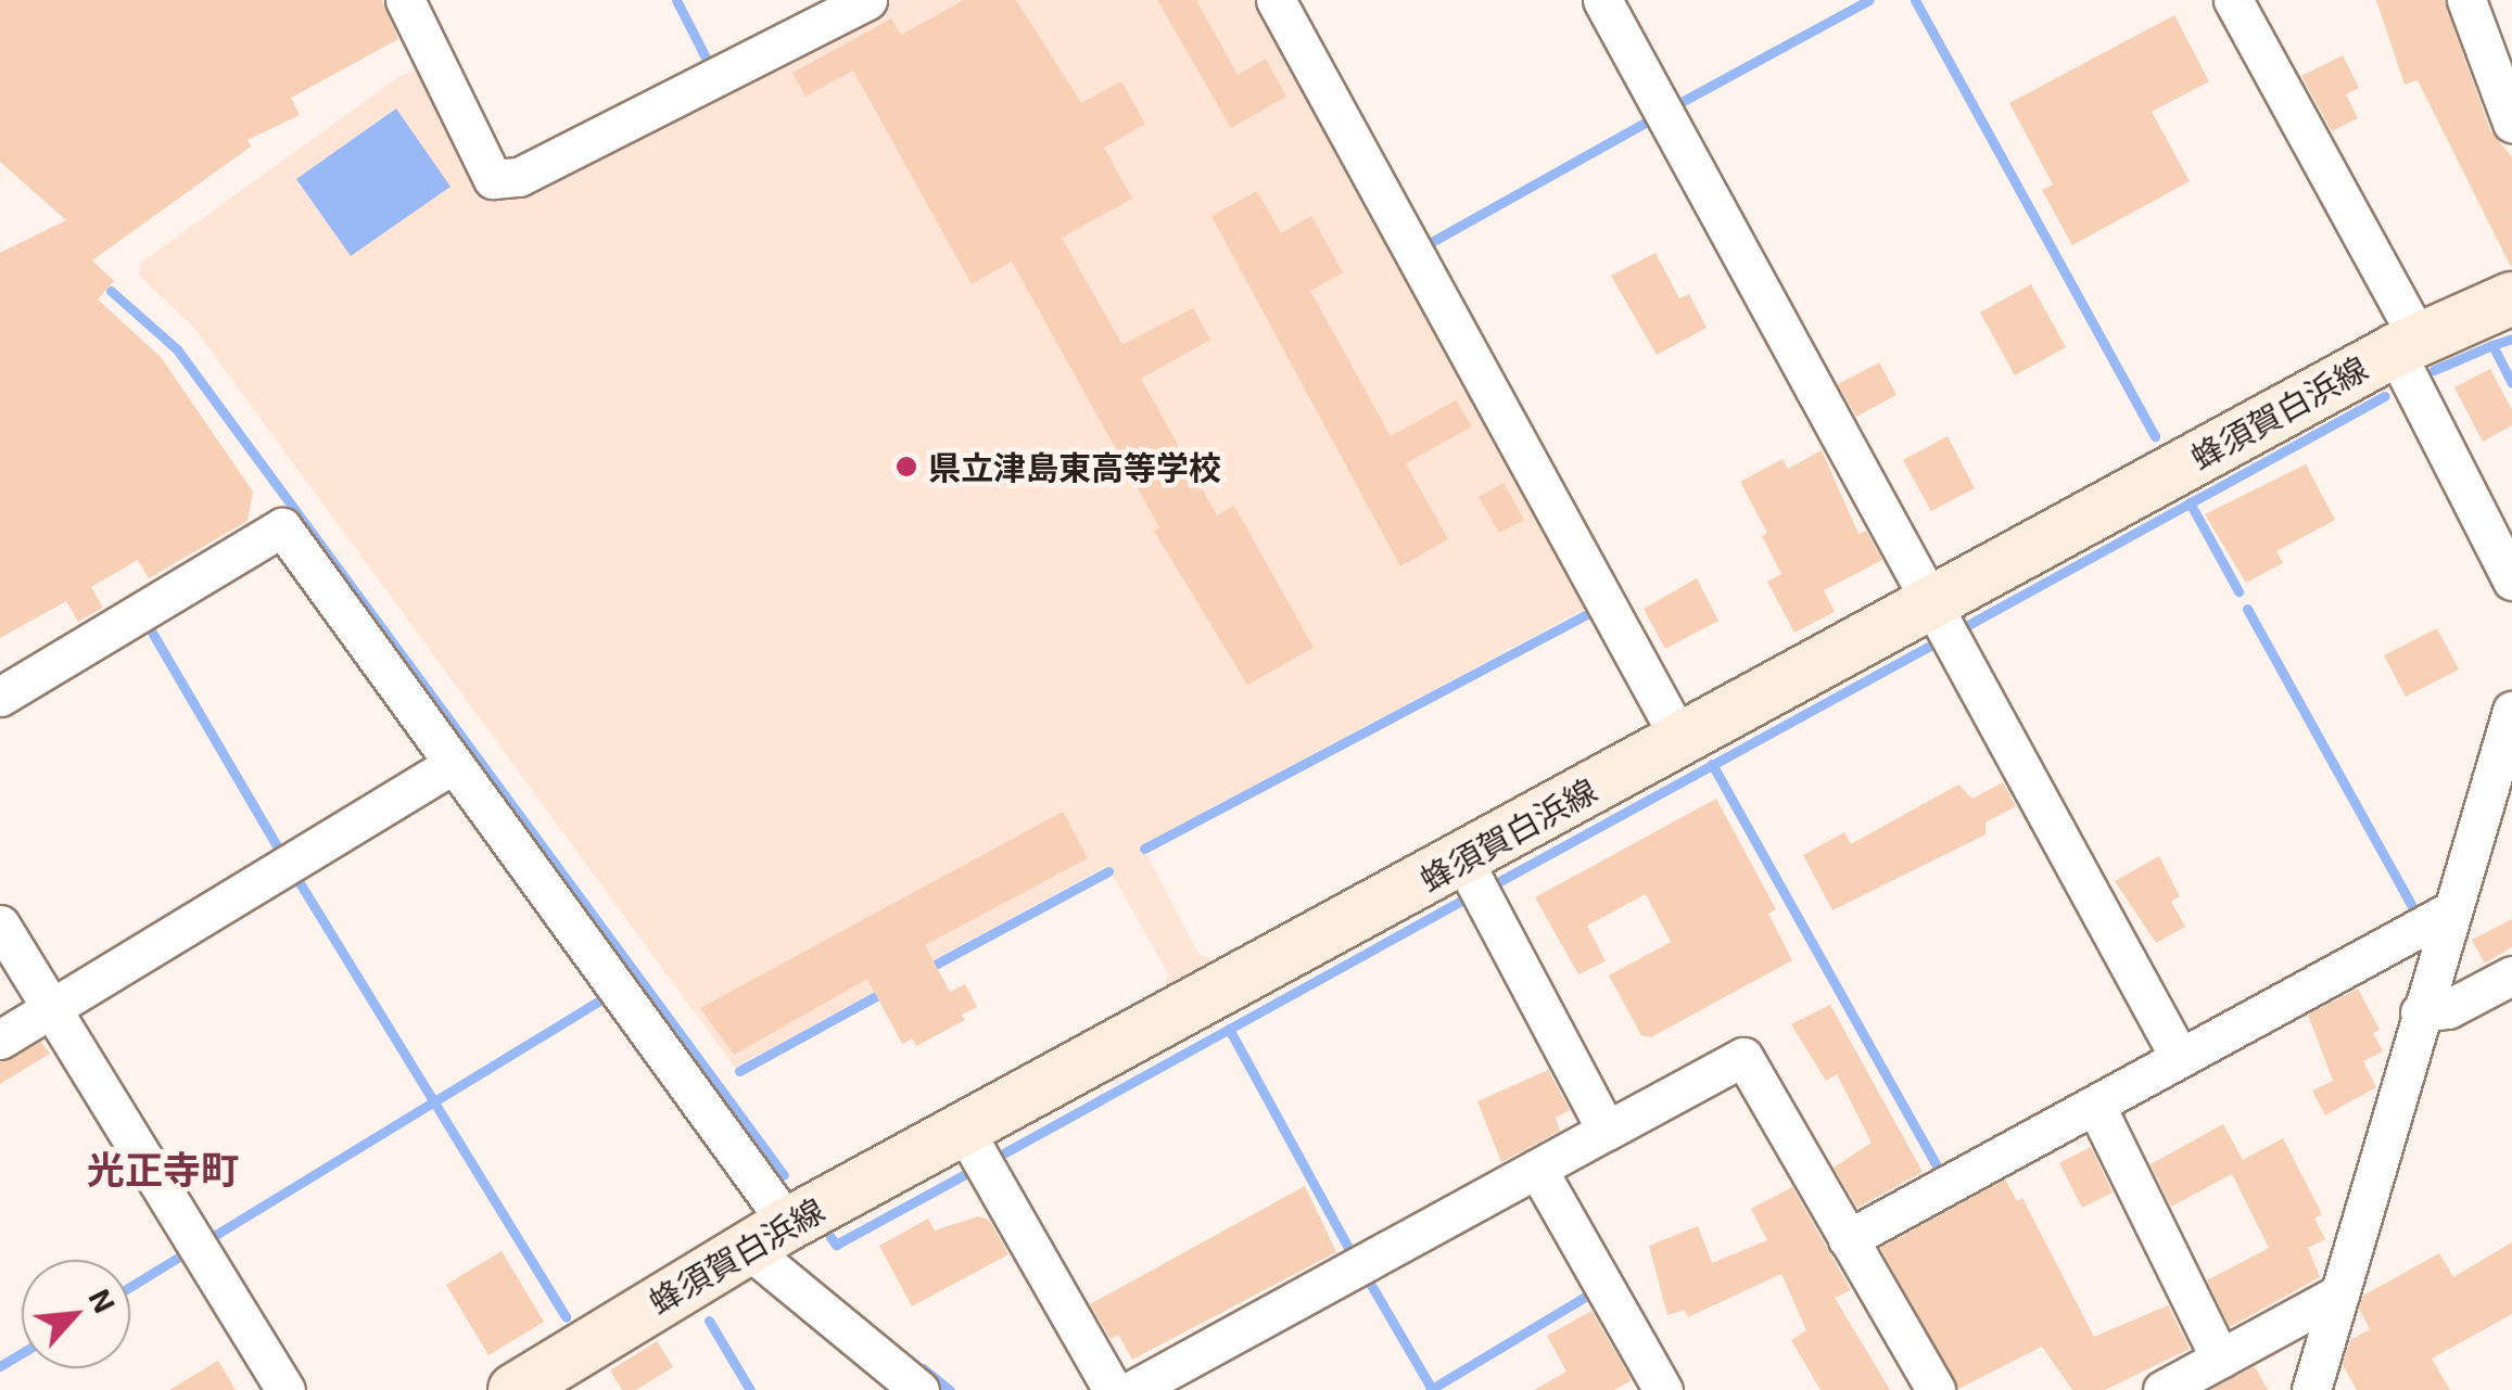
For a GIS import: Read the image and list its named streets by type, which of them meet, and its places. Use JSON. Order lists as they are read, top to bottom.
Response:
{
  "streets": {
    "main road": ["蜂須賀白浜線"]
  },
  "districts": ["光正寺町"],
  "places": ["県立津島東高等学校"],
  "north": "top right"
}
